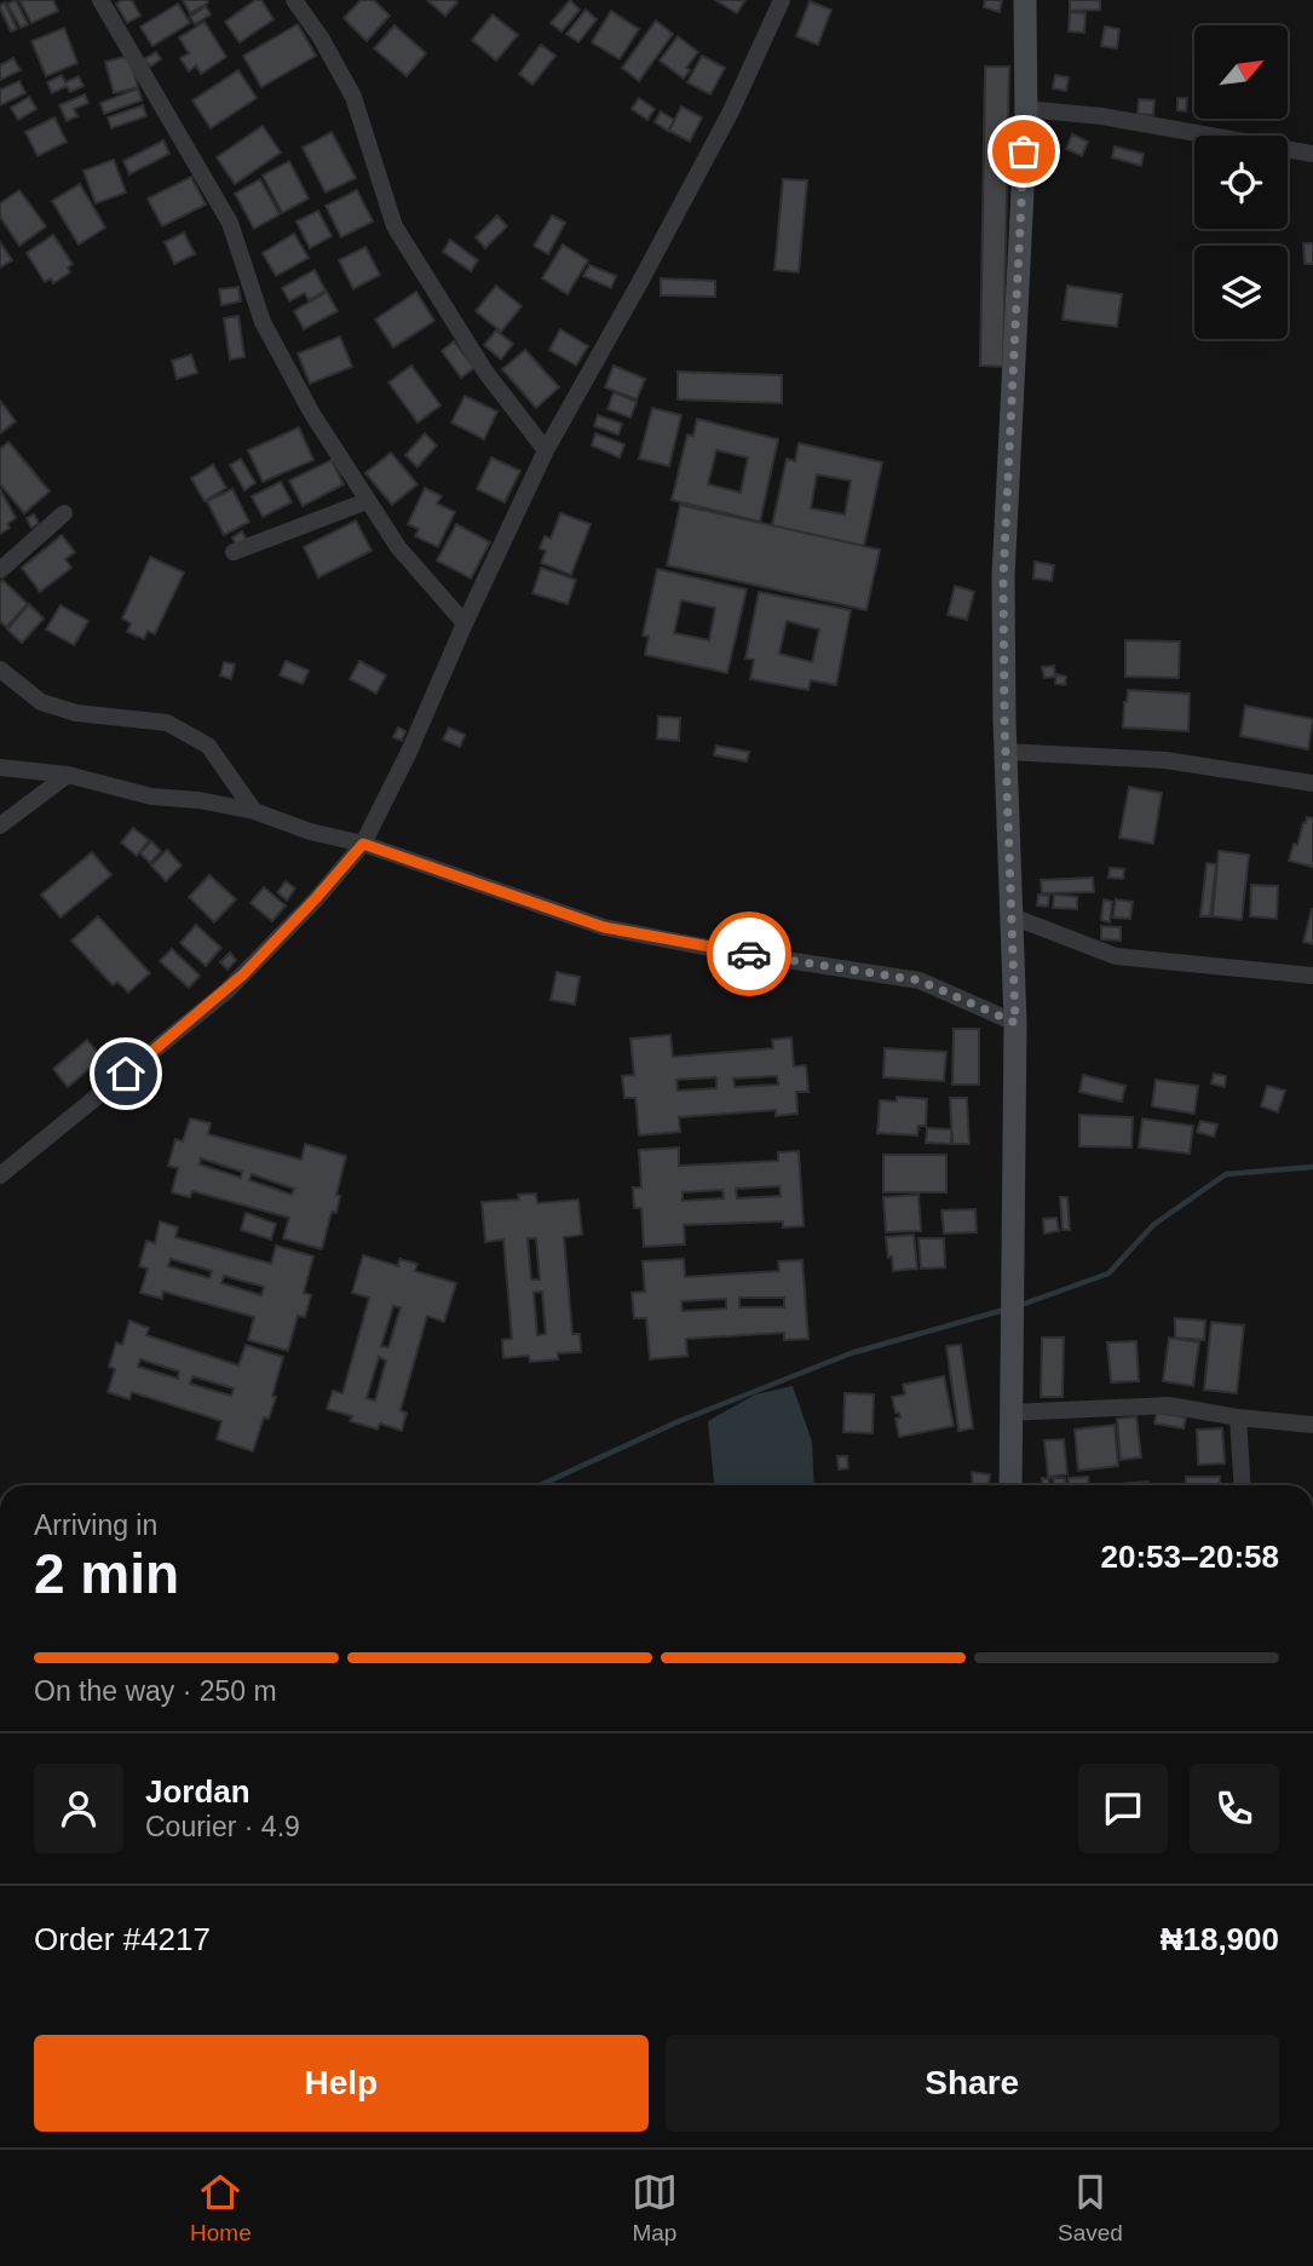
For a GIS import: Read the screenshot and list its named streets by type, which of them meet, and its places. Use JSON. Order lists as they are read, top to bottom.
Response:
{
  "north": "top right",
  "page": {
    "heading": ["2 min", "Arriving in", "20:53–20:58"],
    "panel": [
      "Jordan",
      "Courier · 4.9",
      "Order #4217",
      "₦18,900"
    ],
    "bar": "On the way · 250 m",
    "buttons": ["Help", "Share"],
    "tabs": ["Home", "Map", "Saved"]
  }
}
